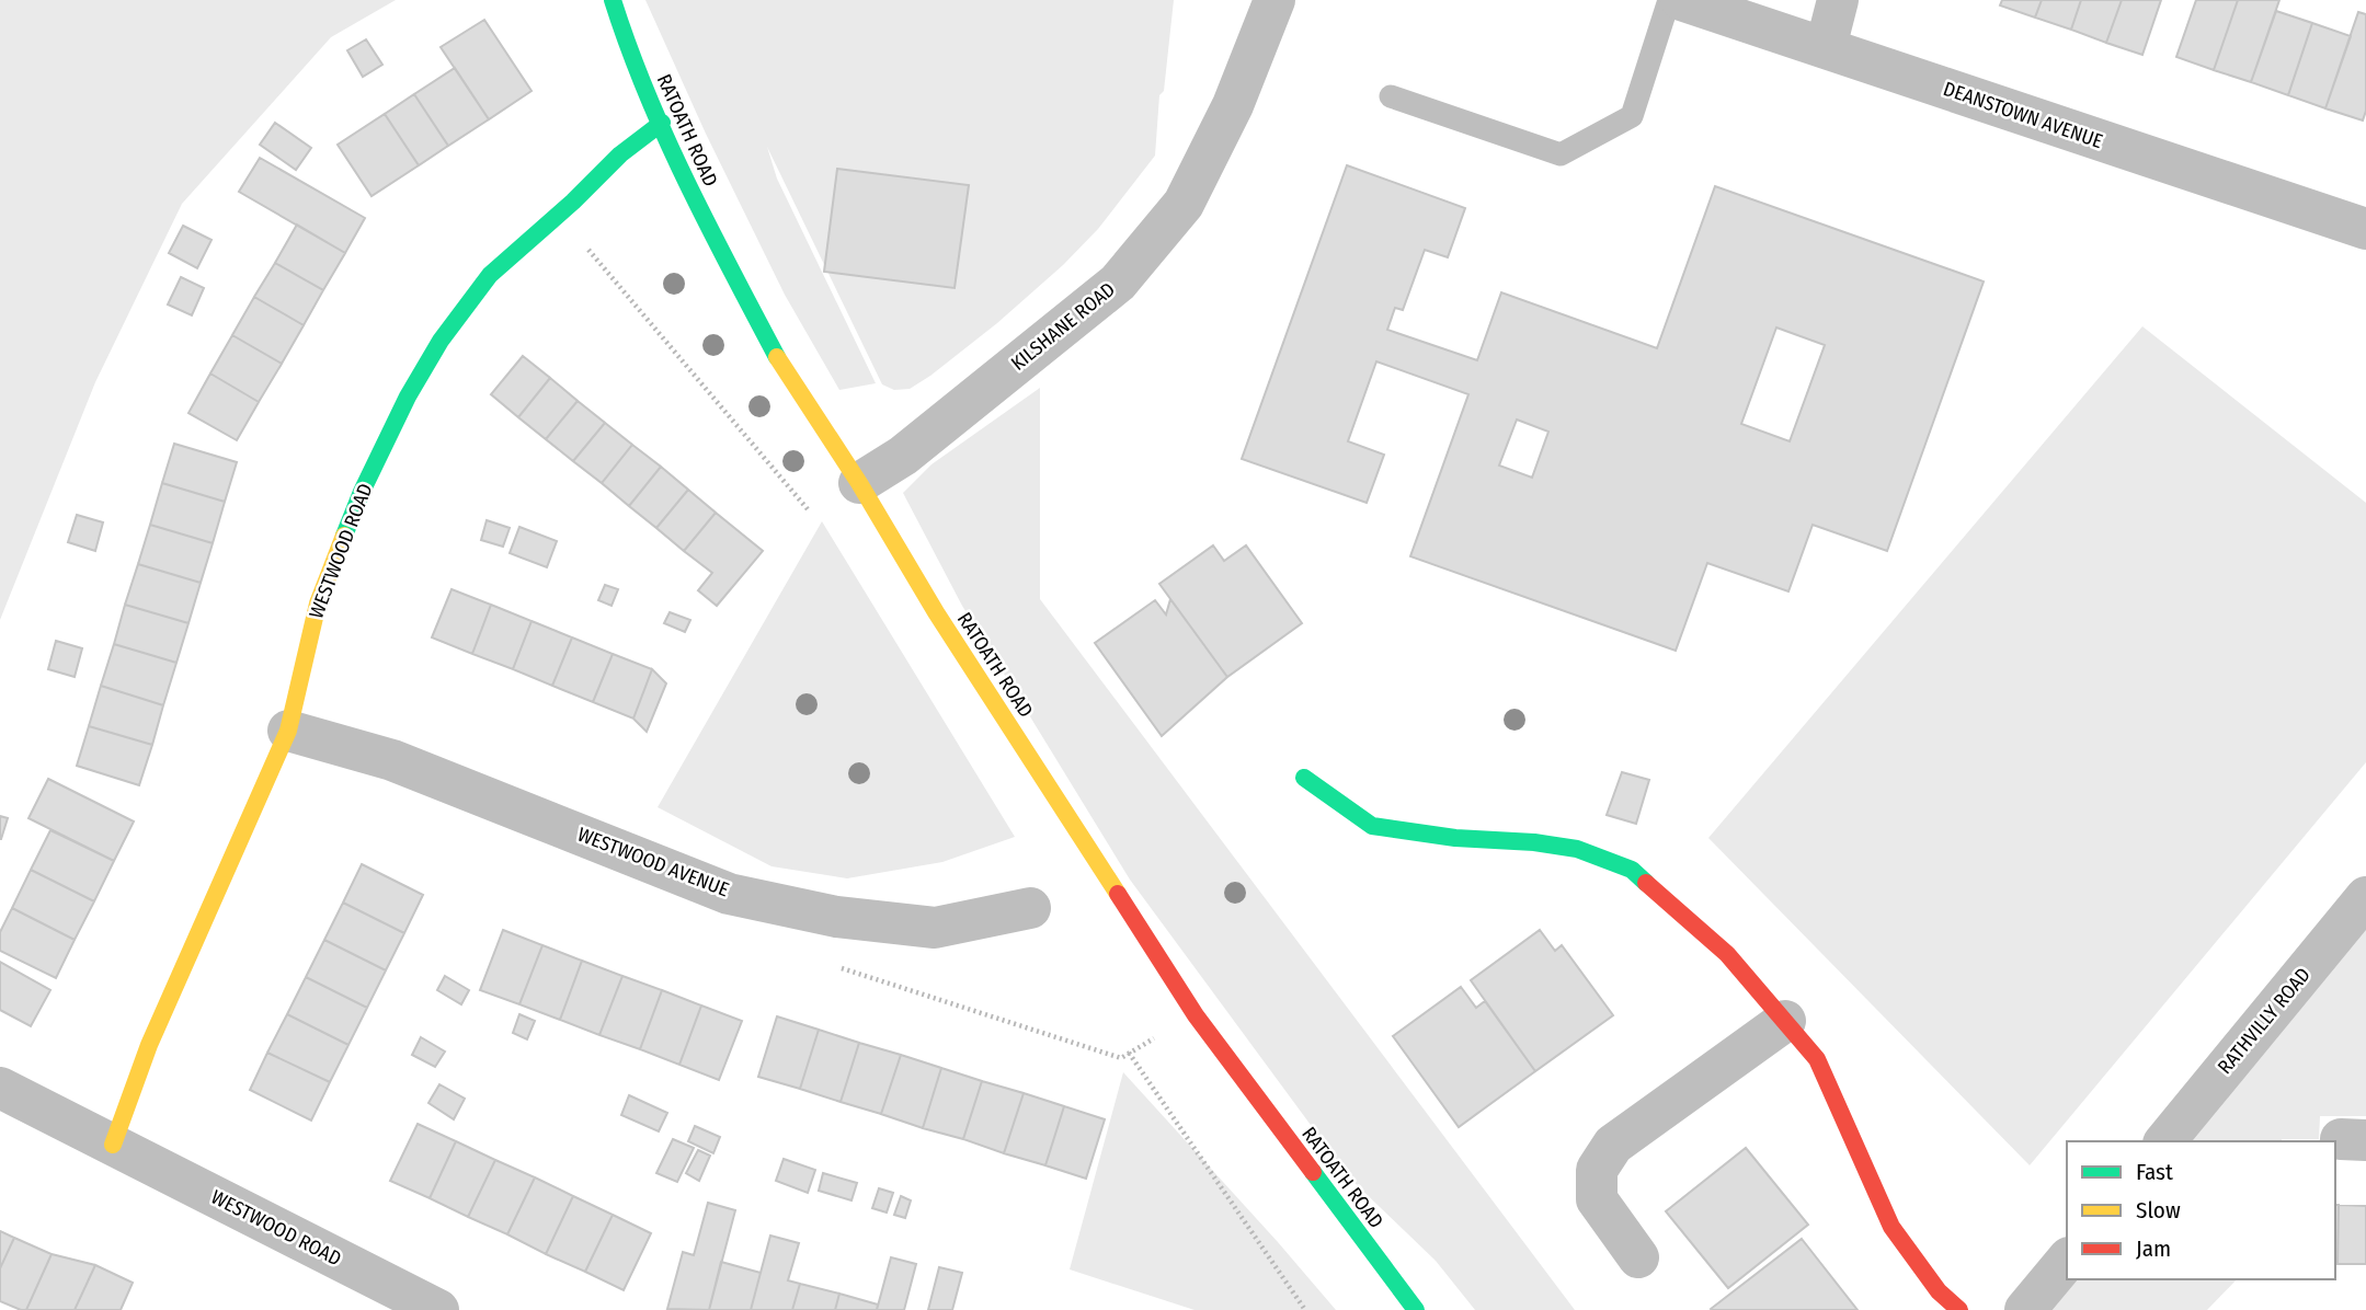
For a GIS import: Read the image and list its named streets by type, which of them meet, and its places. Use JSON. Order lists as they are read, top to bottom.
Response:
{
  "streets": {
    "street": [
      "DEANSTOWN AVENUE",
      "RATOATH ROAD",
      "KILSHANE ROAD",
      "WESTWOOD ROAD",
      "WESTWOOD AVENUE",
      "RATHVILLY ROAD"
    ]
  },
  "crossings": [
    ["RATOATH ROAD", "KILSHANE ROAD"],
    ["RATOATH ROAD", "WESTWOOD ROAD"],
    ["WESTWOOD ROAD", "WESTWOOD AVENUE"]
  ],
  "legend": ["Fast", "Slow", "Jam"]
}
